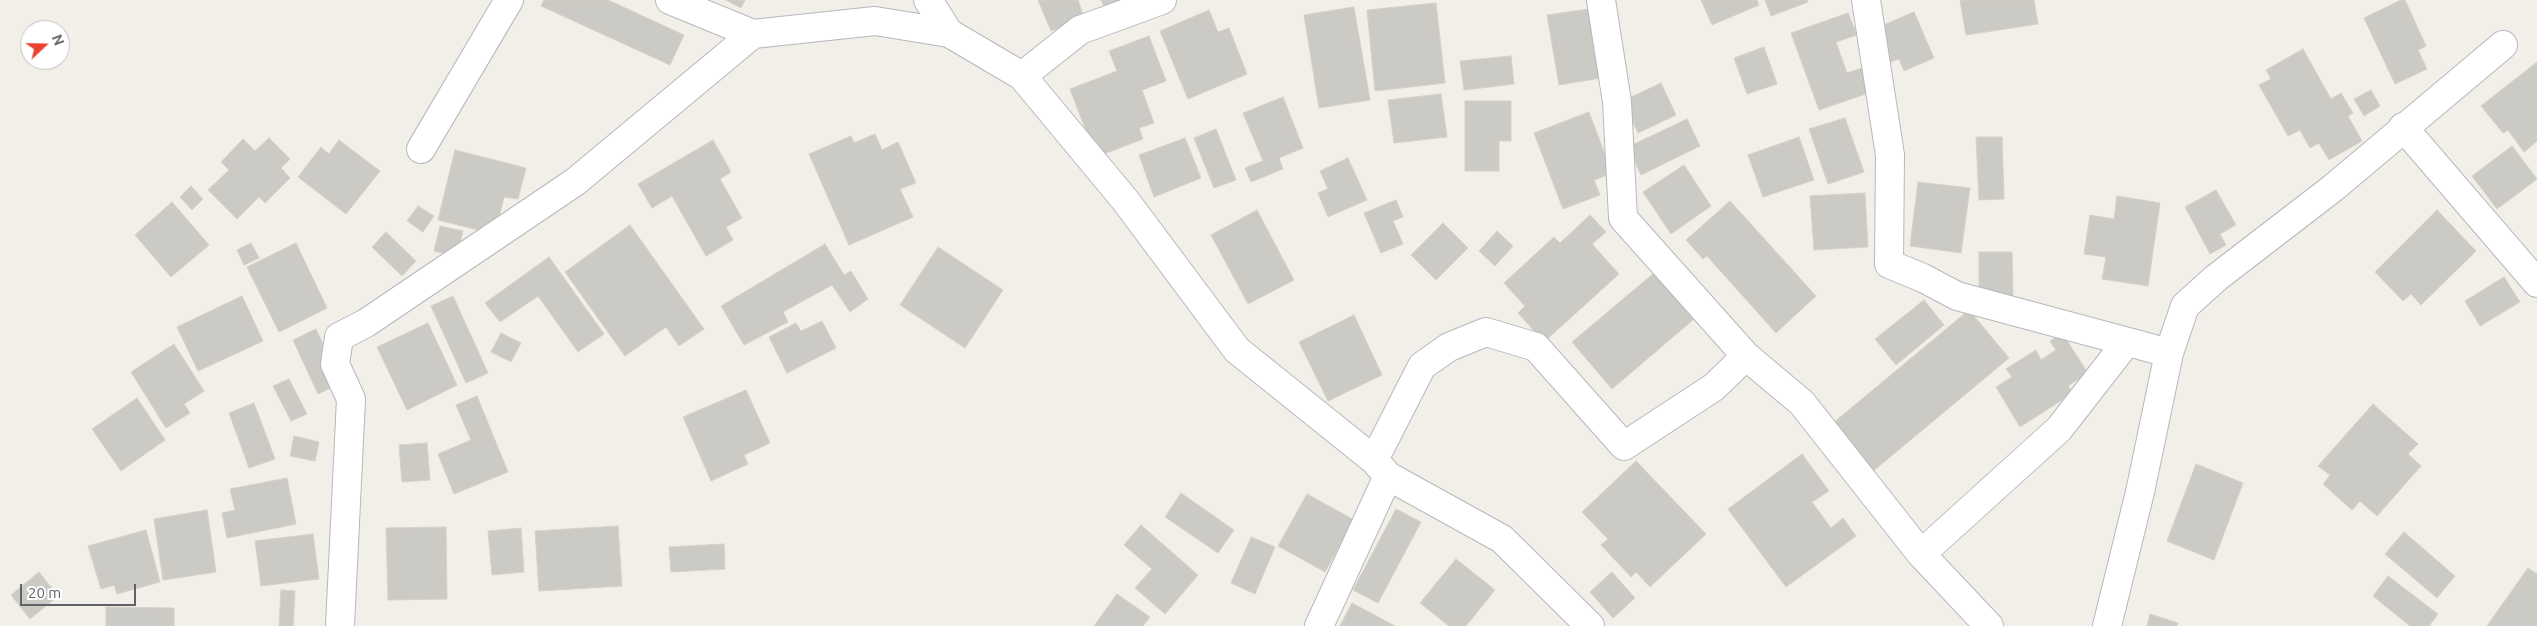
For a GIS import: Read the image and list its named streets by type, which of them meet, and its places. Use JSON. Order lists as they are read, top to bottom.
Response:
{
  "scale_bar": "20 m",
  "north": "right"
}
